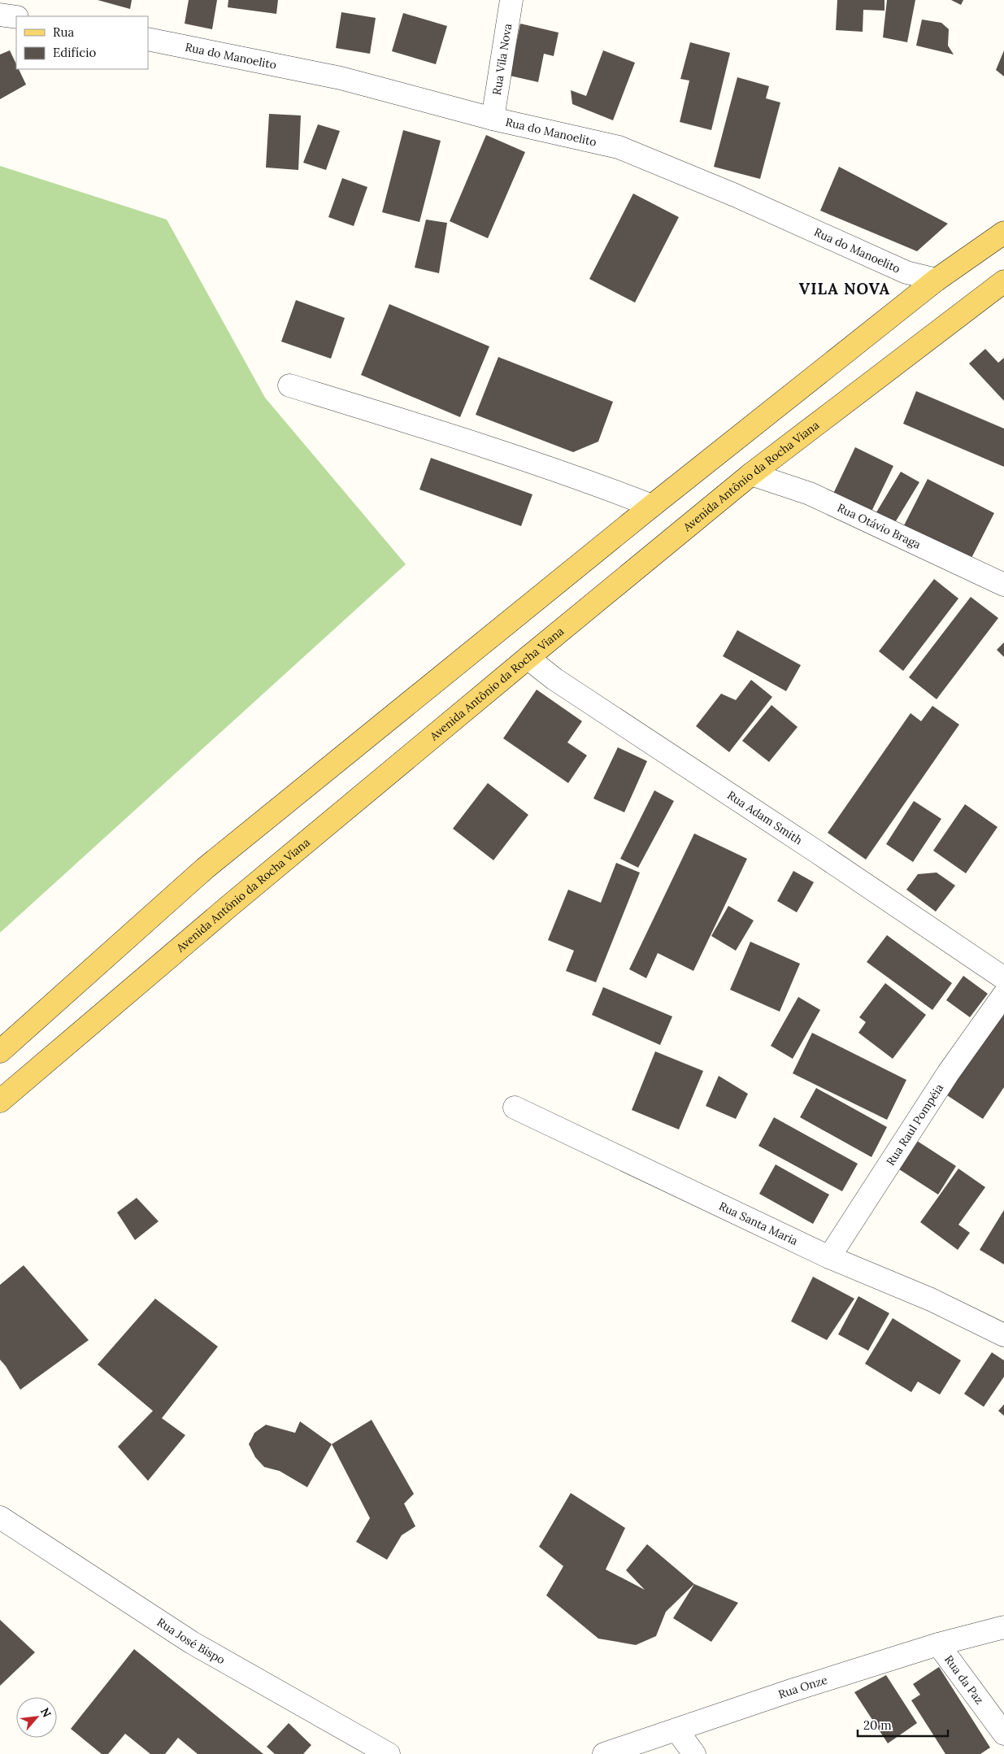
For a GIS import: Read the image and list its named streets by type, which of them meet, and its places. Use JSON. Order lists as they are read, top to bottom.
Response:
{
  "streets": {
    "main road": ["Avenida Antônio da Rocha Viana"],
    "street": [
      "Rua do Manoelito",
      "Rua Vila Nova",
      "Rua Otávio Braga",
      "Rua Adam Smith",
      "Rua Raul Pompéia",
      "Rua Santa Maria",
      "Rua José Bispo",
      "Rua da Paz",
      "Rua Onze"
    ]
  },
  "crossings": [
    ["Rua do Manoelito", "Rua Vila Nova"],
    ["Avenida Antônio da Rocha Viana", "Rua Otávio Braga"],
    ["Avenida Antônio da Rocha Viana", "Rua Adam Smith"],
    ["Rua Raul Pompéia", "Rua Santa Maria"],
    ["Rua da Paz", "Rua Onze"]
  ],
  "districts": ["VILA NOVA"],
  "legend": ["Rua", "Edifício"],
  "scale_bar": "20 m",
  "north": "top right"
}
